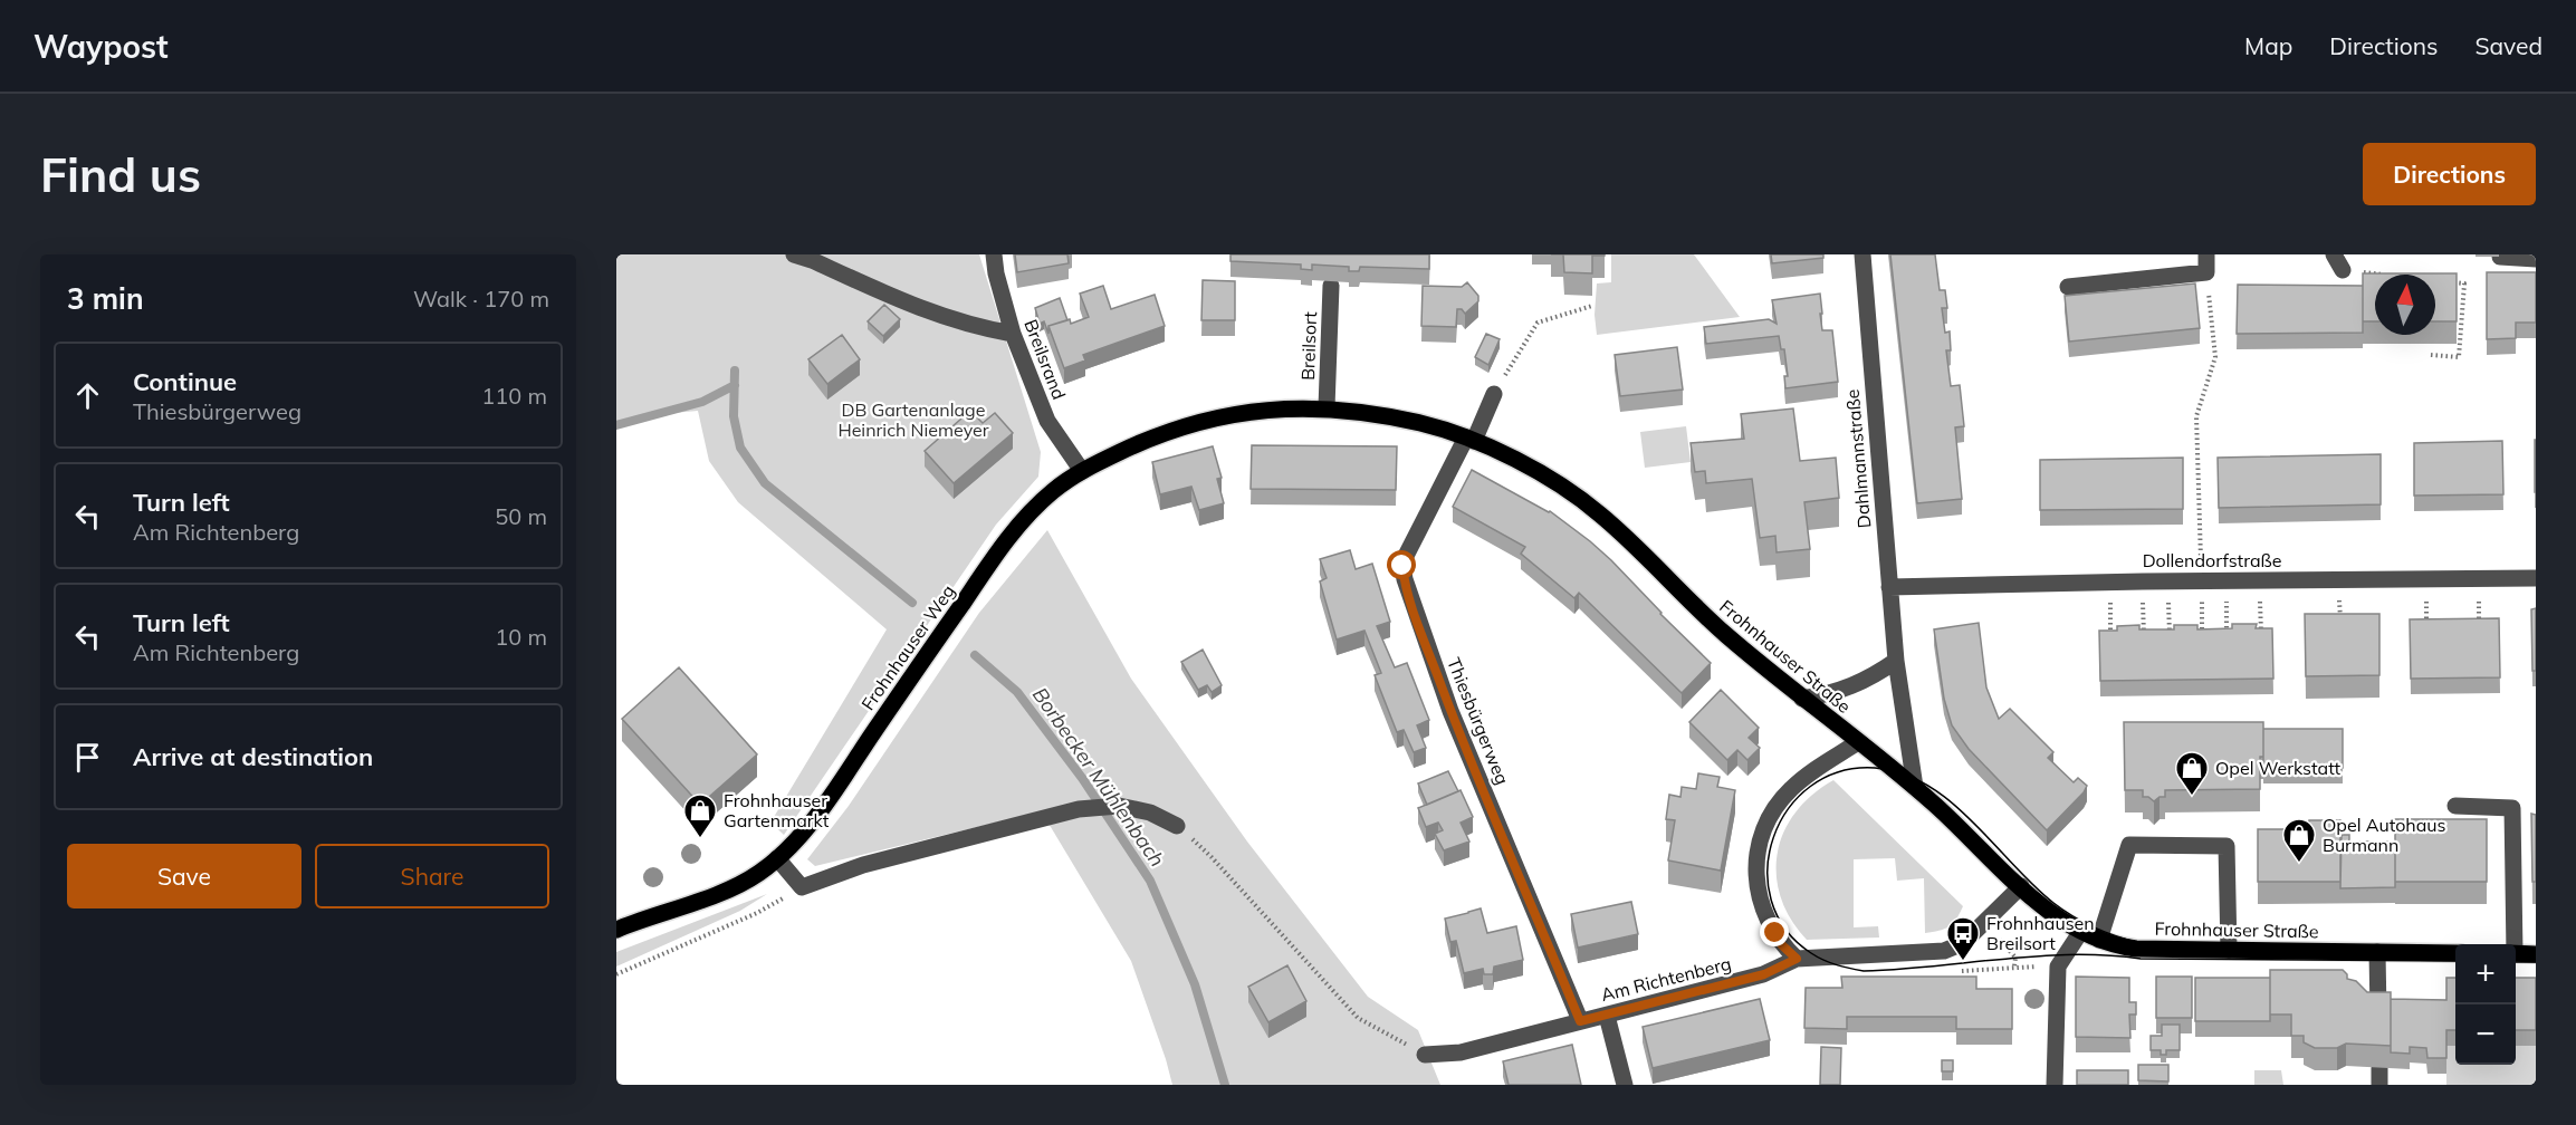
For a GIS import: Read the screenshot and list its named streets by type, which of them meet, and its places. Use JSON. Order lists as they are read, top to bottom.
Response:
{
  "streets": {
    "main road": ["Frohnhauser Weg", "Frohnhauser Straße"],
    "street": [
      "Breilsort",
      "Breilsrand",
      "Dahlmannstraße",
      "Dollendorfstraße",
      "Thiesbürgerweg",
      "Am Richtenberg"
    ]
  },
  "crossings": [
    ["Breilsort", "Frohnhauser Straße"],
    ["Breilsrand", "Frohnhauser Weg"],
    ["Breilsrand", "Frohnhauser Straße"],
    ["Dahlmannstraße", "Dollendorfstraße"],
    ["Dahlmannstraße", "Frohnhauser Straße"],
    ["Frohnhauser Weg", "Frohnhauser Straße"],
    ["Frohnhauser Straße", "Thiesbürgerweg"],
    ["Frohnhauser Straße", "Am Richtenberg"],
    ["Thiesbürgerweg", "Am Richtenberg"]
  ],
  "water": ["Borbecker Mühlenbach"],
  "parks": ["DB Gartenanlage Heinrich Niemeyer"],
  "places": {
    "shop": ["Opel Werkstatt", "Frohnhauser Gartenmarkt", "Opel Autohaus Burmann"],
    "bus stop": ["Frohnhausen Breilsort"]
  },
  "north": "top",
  "page": {
    "header": "Waypost",
    "nav": ["Map", "Directions", "Saved"],
    "buttons": [
      "Directions",
      ["Save", "Share"]
    ],
    "title": "Find us",
    "heading": ["3 min", "Walk · 170 m"],
    "list": [
      ["Continue", "Thiesbürgerweg", "110 m"],
      ["Turn left", "Am Richtenberg", "50 m"],
      ["Turn left", "Am Richtenberg", "10 m"],
      "Arrive at destination"
    ],
    "map_buttons": ["+", "−"]
  }
}
